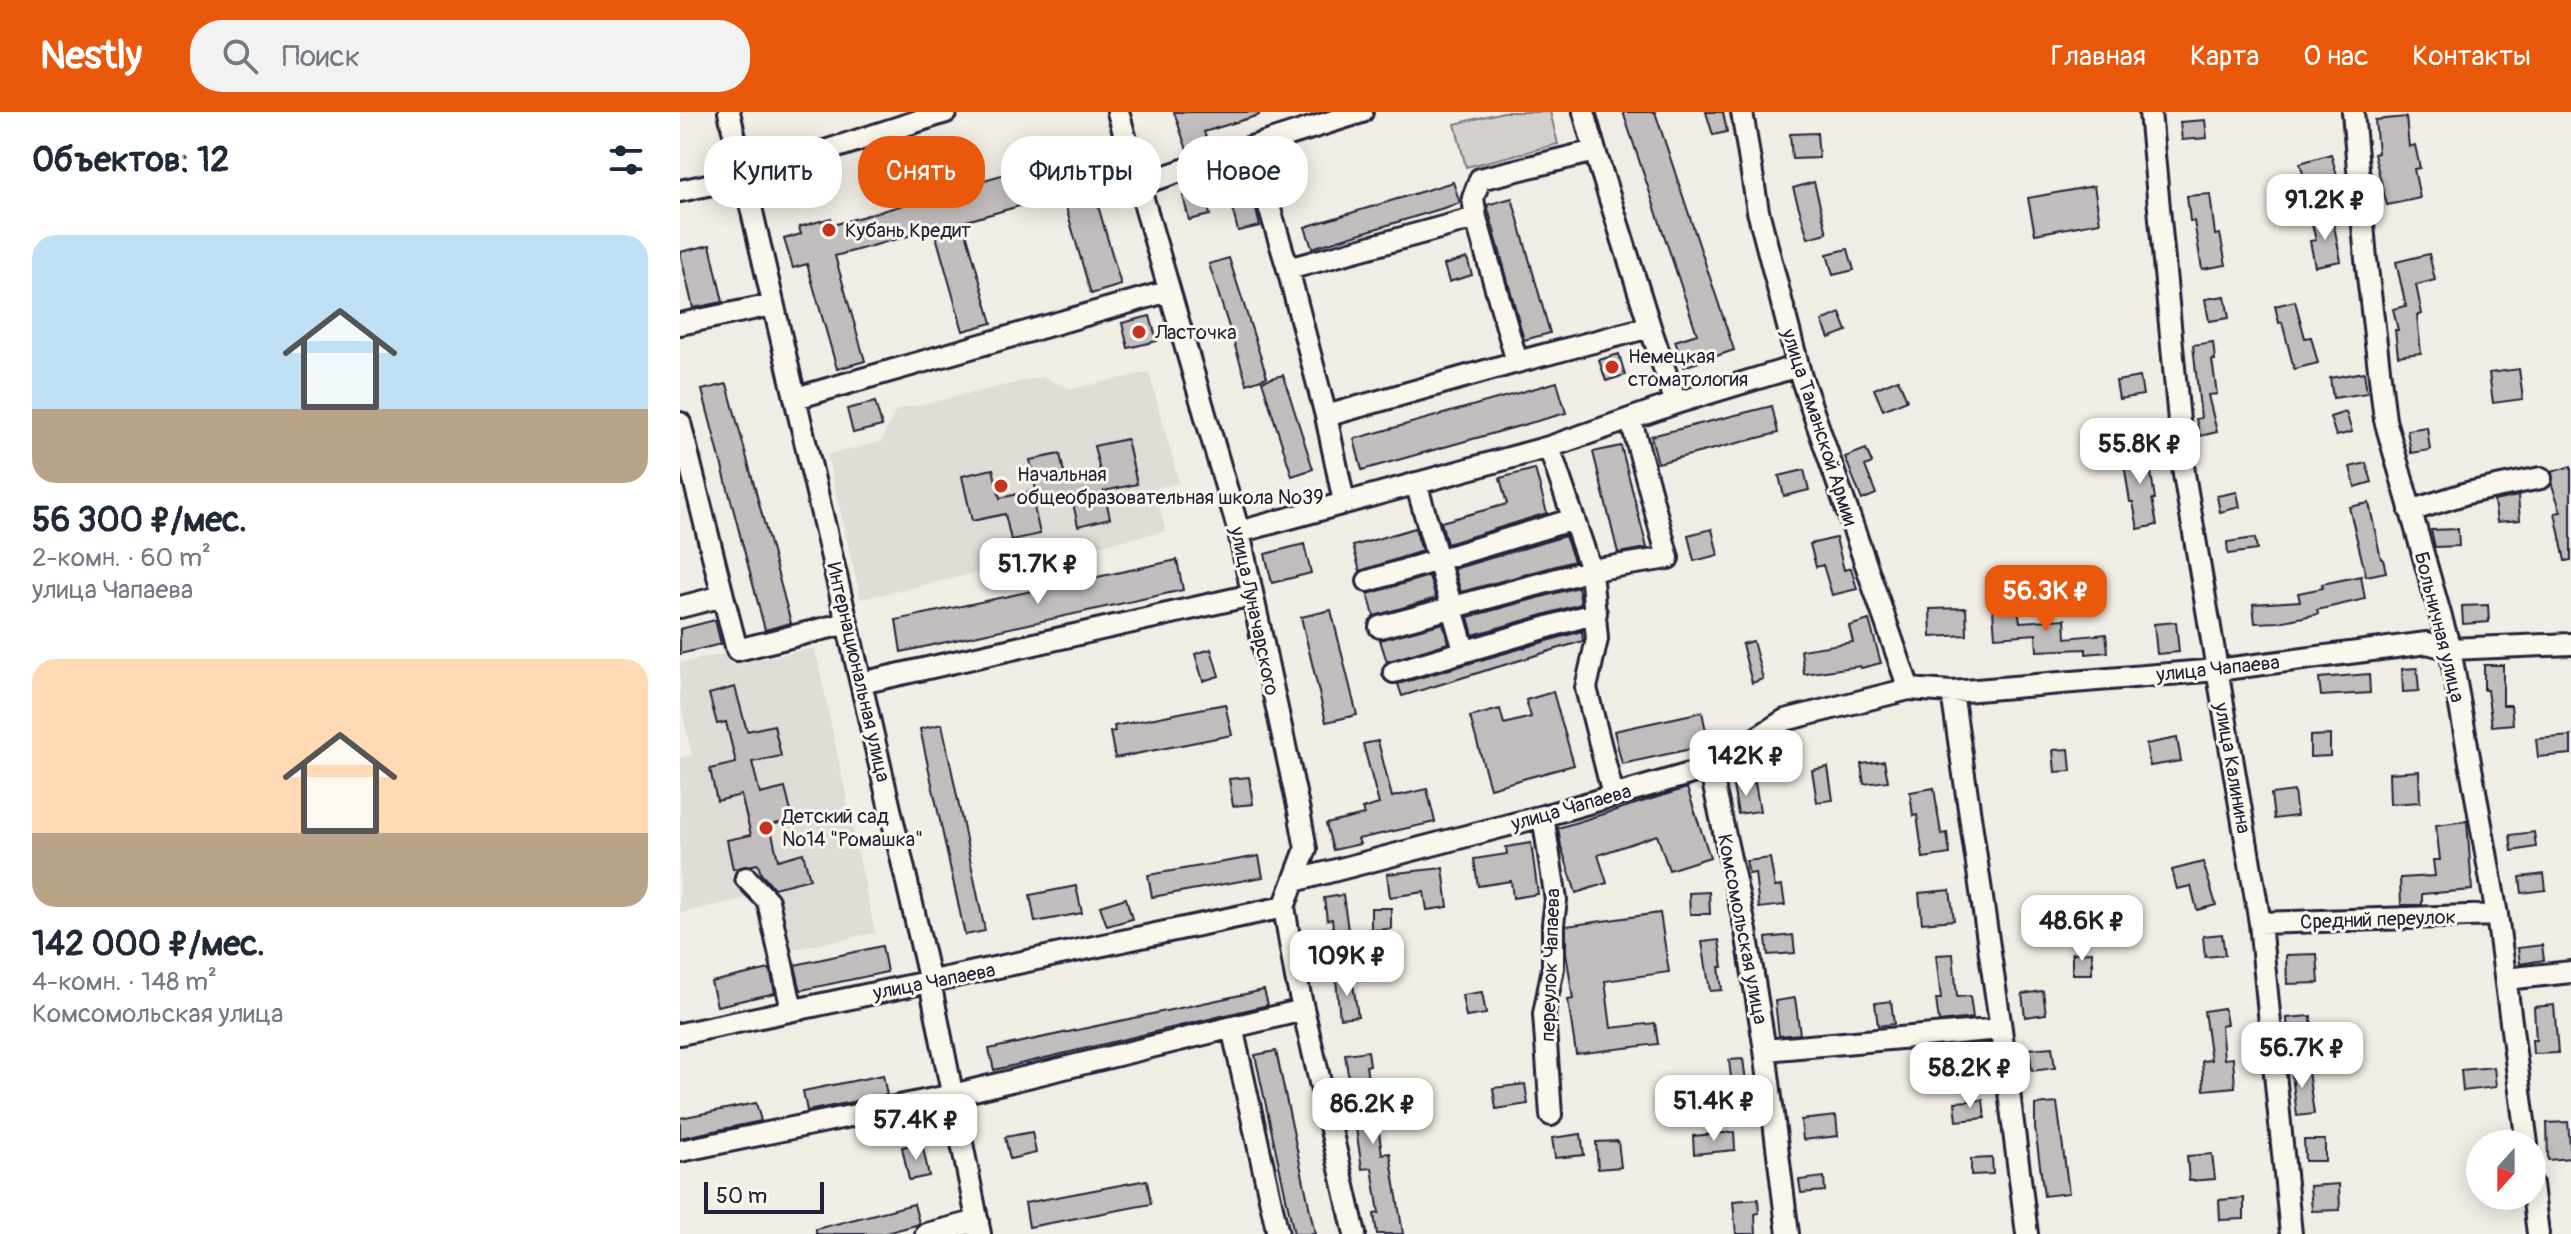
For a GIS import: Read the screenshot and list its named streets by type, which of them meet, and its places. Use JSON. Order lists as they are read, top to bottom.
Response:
{
  "streets": {
    "street": [
      "улица Таманской Армии",
      "улица Луначарского",
      "Больничная улица",
      "улица Чапаева",
      "Интернациональная улица",
      "улица Калинина",
      "Средний переулок",
      "Комсомольская улица",
      "переулок Чапаева"
    ]
  },
  "crossings": [
    ["улица Таманской Армии", "улица Чапаева"],
    ["улица Луначарского", "улица Чапаева"],
    ["Больничная улица", "улица Чапаева"],
    ["Больничная улица", "Средний переулок"],
    ["улица Чапаева", "Интернациональная улица"],
    ["улица Чапаева", "улица Калинина"],
    ["улица Чапаева", "Комсомольская улица"],
    ["улица Чапаева", "переулок Чапаева"],
    ["улица Калинина", "Средний переулок"]
  ],
  "places": [
    "Кубань Кредит",
    "Ласточка",
    "Немецкая стоматология",
    "Начальная общеобразовательная школа №39",
    "Детский сад №14 \"Ромашка\""
  ],
  "scale_bar": "50 m",
  "north": "bottom",
  "page": {
    "header": "Nestly",
    "search": "Поиск",
    "nav": [
      "Главная",
      "Карта",
      "О нас",
      "Контакты"
    ],
    "heading": "Объектов: 12",
    "chip": [
      "Купить",
      "Снять",
      "Фильтры",
      "Новое"
    ],
    "price": [
      "91.2K ₽",
      "55.8K ₽",
      "51.7K ₽",
      "56.3K ₽",
      "142K ₽",
      "48.6K ₽",
      "109K ₽",
      "56.7K ₽",
      "58.2K ₽",
      "51.4K ₽",
      "86.2K ₽",
      "57.4K ₽"
    ],
    "list": [
      {
        "name": "56 300 ₽/мес.",
        "note": "2-комн. · 60 m² · улица Чапаева"
      },
      {
        "name": "142 000 ₽/мес.",
        "note": "4-комн. · 148 m² · Комсомольская улица"
      }
    ],
    "scale": "50 m"
  }
}
